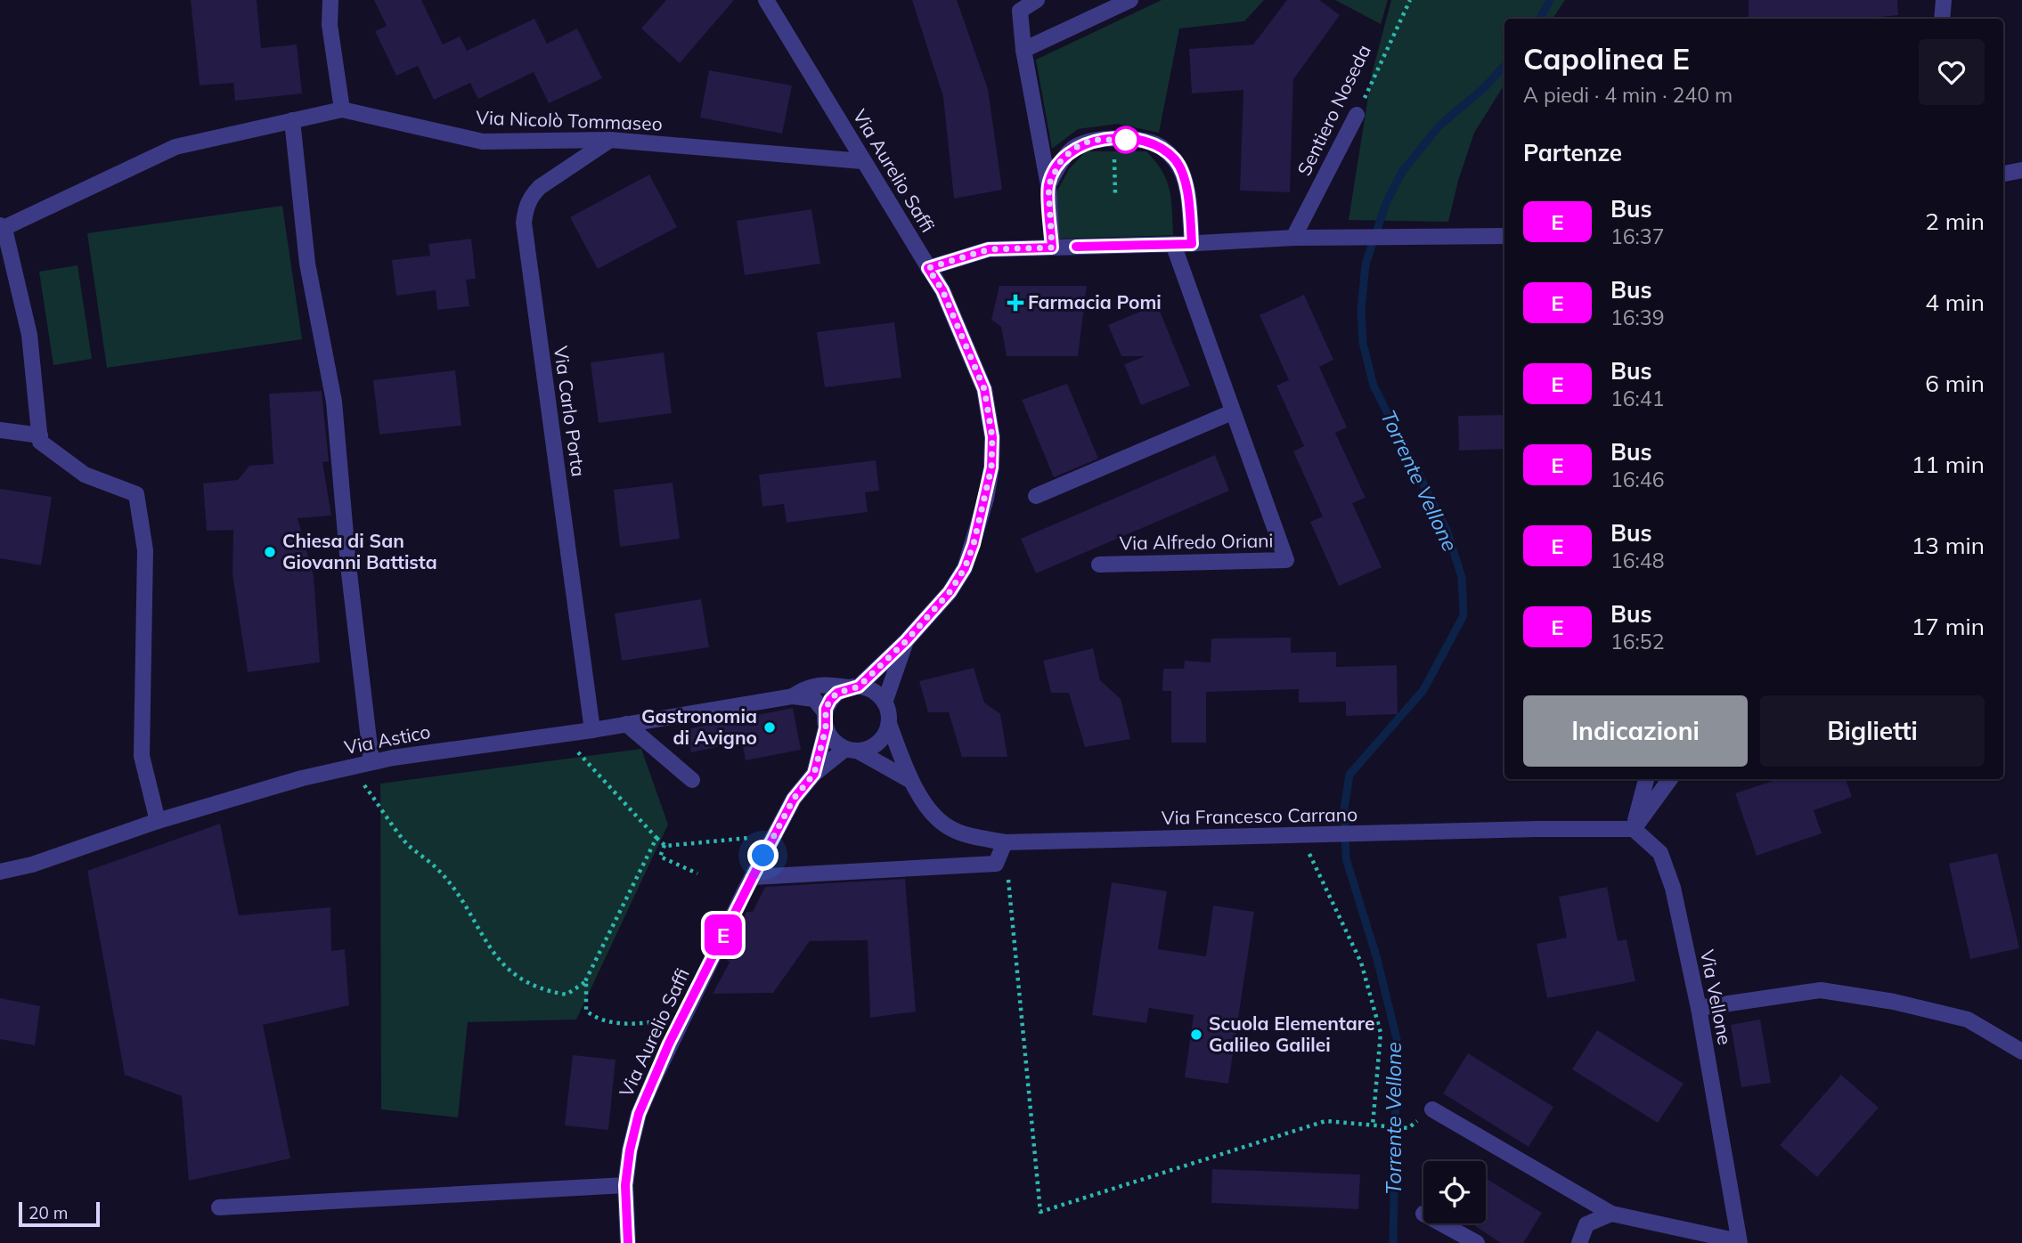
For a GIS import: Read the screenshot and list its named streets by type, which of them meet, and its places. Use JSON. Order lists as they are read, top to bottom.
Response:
{
  "streets": {
    "street": [
      "Sentiero Noseda",
      "Via Nicolò Tommaseo",
      "Via Aurelio Saffi",
      "Via Carlo Porta",
      "Via Alfredo Oriani",
      "Via Astico",
      "Via Francesco Carrano",
      "Via Vellone"
    ]
  },
  "crossings": [
    ["Via Nicolò Tommaseo", "Via Aurelio Saffi"],
    ["Via Nicolò Tommaseo", "Via Carlo Porta"],
    ["Via Aurelio Saffi", "Via Astico"],
    ["Via Aurelio Saffi", "Via Francesco Carrano"],
    ["Via Carlo Porta", "Via Astico"],
    ["Via Astico", "Via Francesco Carrano"],
    ["Via Francesco Carrano", "Via Vellone"]
  ],
  "water": ["Torrente Vellone"],
  "places": {
    "health": ["Farmacia Pomi"],
    "other": ["Chiesa di San Giovanni Battista", "Gastronomia di Avigno", "Scuola Elementare Galileo Galilei"]
  },
  "lines": ["bus line E"],
  "scale_bar": "20 m",
  "page": {
    "on_map": "E",
    "heading": [
      ["Capolinea E", "A piedi · 4 min · 240 m"],
      "Partenze"
    ],
    "list": [
      {
        "mark": "E",
        "name": "Bus",
        "note": "16:37",
        "value": "2 min"
      },
      {
        "mark": "E",
        "name": "Bus",
        "note": "16:39",
        "value": "4 min"
      },
      {
        "mark": "E",
        "name": "Bus",
        "note": "16:41",
        "value": "6 min"
      },
      {
        "mark": "E",
        "name": "Bus",
        "note": "16:46",
        "value": "11 min"
      },
      {
        "mark": "E",
        "name": "Bus",
        "note": "16:48",
        "value": "13 min"
      },
      {
        "mark": "E",
        "name": "Bus",
        "note": "16:52",
        "value": "17 min"
      }
    ],
    "buttons": ["Indicazioni", "Biglietti"],
    "scale": "20 m"
  }
}
